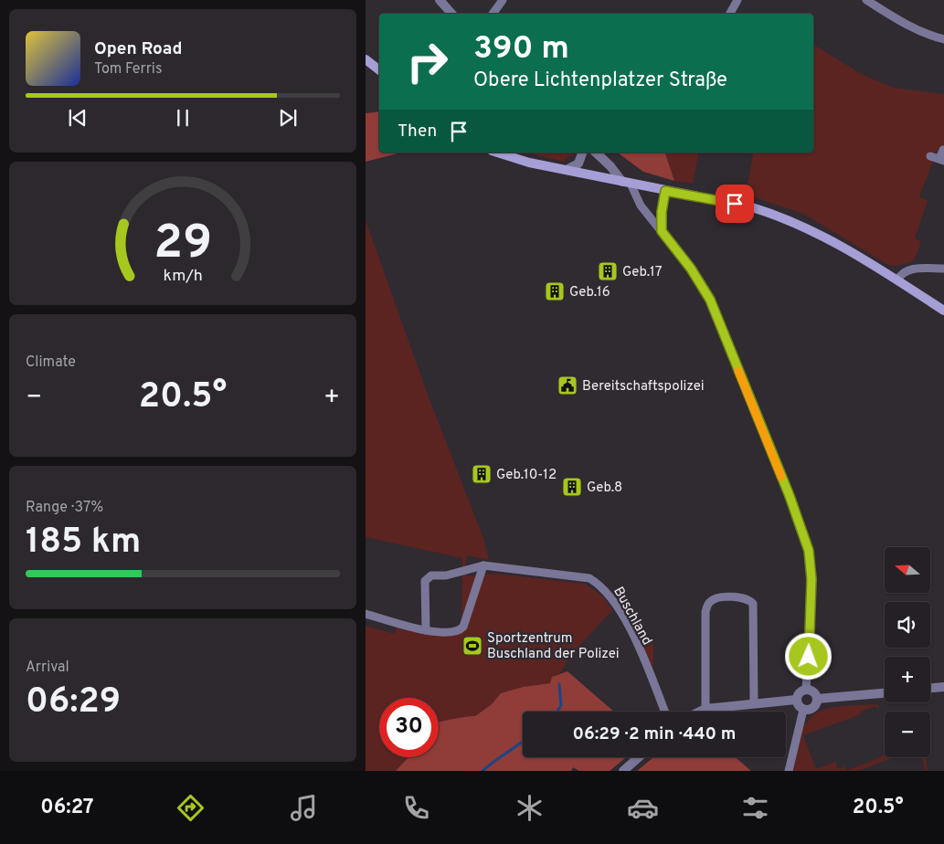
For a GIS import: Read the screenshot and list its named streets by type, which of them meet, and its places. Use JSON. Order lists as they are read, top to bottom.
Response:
{
  "streets": {
    "street": ["Buschland"]
  },
  "places": {
    "building": [
      "Geb.17",
      "Geb.16",
      "Geb.10-12",
      "Geb.8"
    ],
    "public building": ["Bereitschaftspolizei"],
    "sports": ["Sportzentrum Buschland der Polizei"]
  },
  "north": "left",
  "page": {
    "turn": ["390 m", "Obere Lichtenplatzer Straße"],
    "song": ["Open Road", "Tom Ferris"],
    "then": "Then",
    "tile": [
      "Climate",
      ["Range · 37%", "185 km"],
      ["Arrival", "06:29"]
    ],
    "heat": ["−", "20.5°", "+"],
    "map_buttons": ["+", "−"],
    "limit": "30",
    "trip": "06:29 · 2 min · 440 m",
    "tabs": ["06:27", "20.5°"],
    "gauge": ["29", "km/h"]
  }
}
